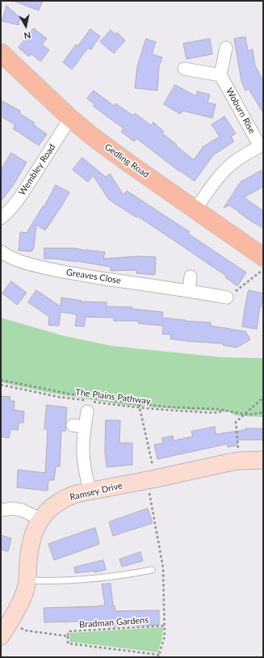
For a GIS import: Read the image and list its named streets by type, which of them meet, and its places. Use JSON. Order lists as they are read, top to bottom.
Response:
{
  "streets": {
    "main road": ["Gedling Road"],
    "street": [
      "Woburn Rise",
      "Wembley Road",
      "Greaves Close",
      "Ramsey Drive"
    ],
    "path": ["The Plains Pathway", "Bradman Gardens"]
  },
  "crossings": [
    ["Gedling Road", "Wembley Road"],
    ["Ramsey Drive", "Bradman Gardens"]
  ],
  "north": "bottom"
}
